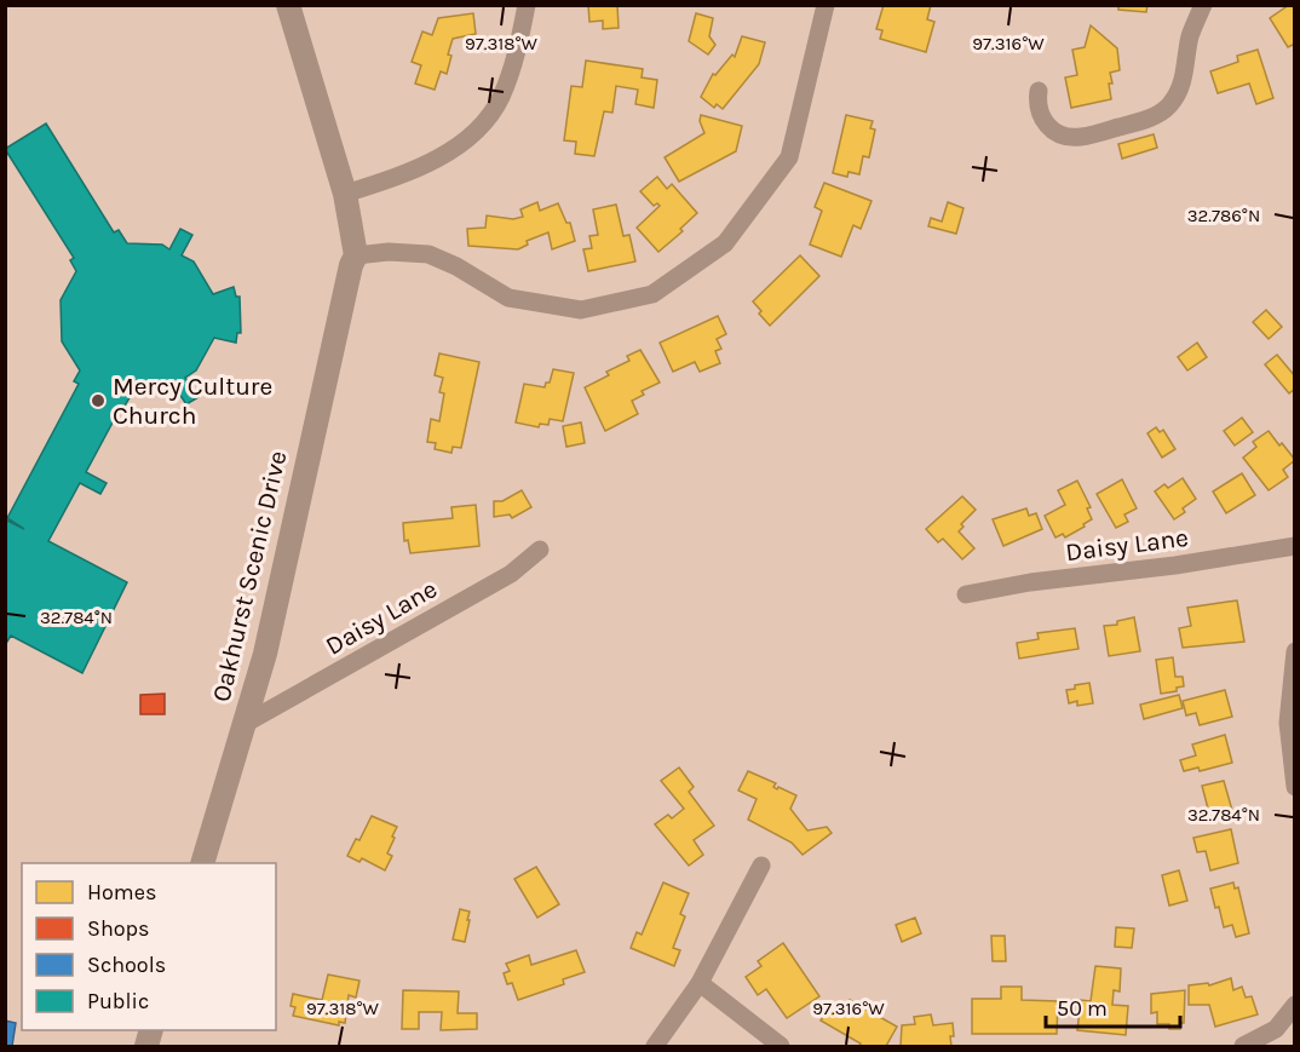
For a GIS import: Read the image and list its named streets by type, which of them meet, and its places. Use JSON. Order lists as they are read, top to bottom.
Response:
{
  "streets": {
    "street": ["Daisy Lane", "Oakhurst Scenic Drive"]
  },
  "crossings": [
    ["Daisy Lane", "Oakhurst Scenic Drive"]
  ],
  "places": ["Mercy Culture Church"],
  "legend": [
    "Homes",
    "Shops",
    "Schools",
    "Public"
  ],
  "scale_bar": "50 m",
  "coordinates": [
    "97.318°W",
    "97.316°W",
    "32.786°N",
    "32.784°N"
  ]
}
